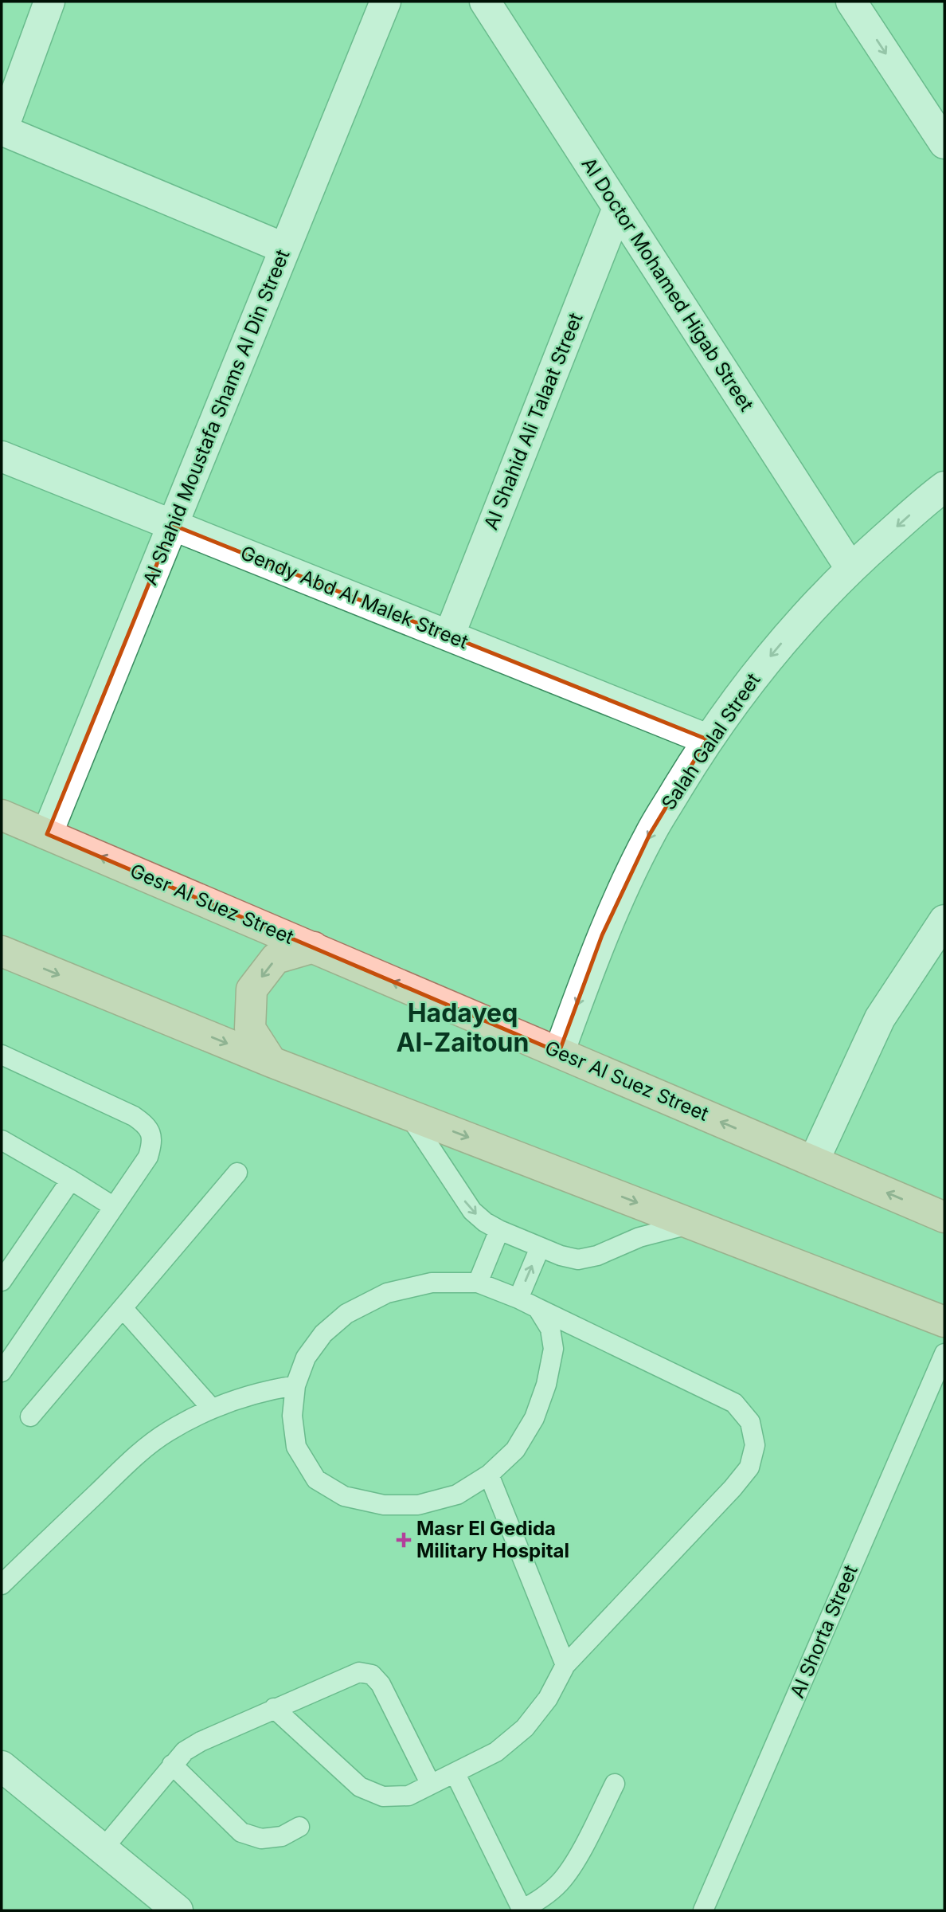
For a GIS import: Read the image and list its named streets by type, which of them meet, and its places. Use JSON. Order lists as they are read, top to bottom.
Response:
{
  "streets": {
    "main road": ["Gesr Al Suez Street"],
    "street": [
      "Al Doctor Mohamed Higab Street",
      "Al Shahid Moustafa Shams Al Din Street",
      "Al Shahid Ali Talaat Street",
      "Gendy Abd Al Malek Street",
      "Salah Galal Street"
    ],
    "lane": ["Al Shorta Street"]
  },
  "crossings": [
    ["Al Doctor Mohamed Higab Street", "Al Shahid Ali Talaat Street"],
    ["Al Doctor Mohamed Higab Street", "Salah Galal Street"],
    ["Al Shahid Moustafa Shams Al Din Street", "Gendy Abd Al Malek Street"],
    ["Al Shahid Moustafa Shams Al Din Street", "Gesr Al Suez Street"],
    ["Al Shahid Ali Talaat Street", "Gendy Abd Al Malek Street"],
    ["Gendy Abd Al Malek Street", "Salah Galal Street"],
    ["Salah Galal Street", "Gesr Al Suez Street"]
  ],
  "one_way": ["Salah Galal Street"],
  "districts": ["Hadayeq Al-Zaitoun"],
  "places": {
    "health": ["Masr El Gedida Military Hospital"]
  }
}
